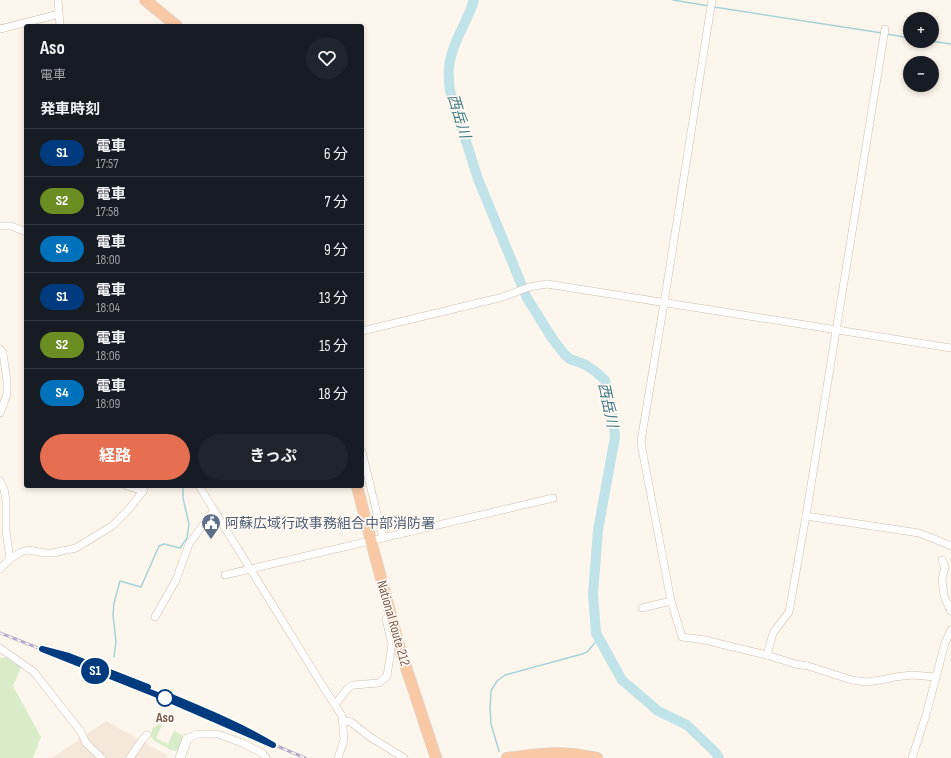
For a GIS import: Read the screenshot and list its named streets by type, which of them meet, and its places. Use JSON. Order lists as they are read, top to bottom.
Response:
{
  "streets": {
    "highway": ["National Route 212"]
  },
  "water": ["西岳川"],
  "places": {
    "public building": ["阿蘇広域行政事務組合中部消防署"],
    "other": ["Aso"]
  },
  "page": {
    "on_map": "S1",
    "map_buttons": ["+", "−"],
    "heading": [
      ["Aso", "電車"],
      "発車時刻"
    ],
    "list": [
      {
        "mark": "S1",
        "name": "電車",
        "note": "17:57",
        "value": "6 分"
      },
      {
        "mark": "S2",
        "name": "電車",
        "note": "17:58",
        "value": "7 分"
      },
      {
        "mark": "S4",
        "name": "電車",
        "note": "18:00",
        "value": "9 分"
      },
      {
        "mark": "S1",
        "name": "電車",
        "note": "18:04",
        "value": "13 分"
      },
      {
        "mark": "S2",
        "name": "電車",
        "note": "18:06",
        "value": "15 分"
      },
      {
        "mark": "S4",
        "name": "電車",
        "note": "18:09",
        "value": "18 分"
      }
    ],
    "buttons": ["経路", "きっぷ"]
  }
}
